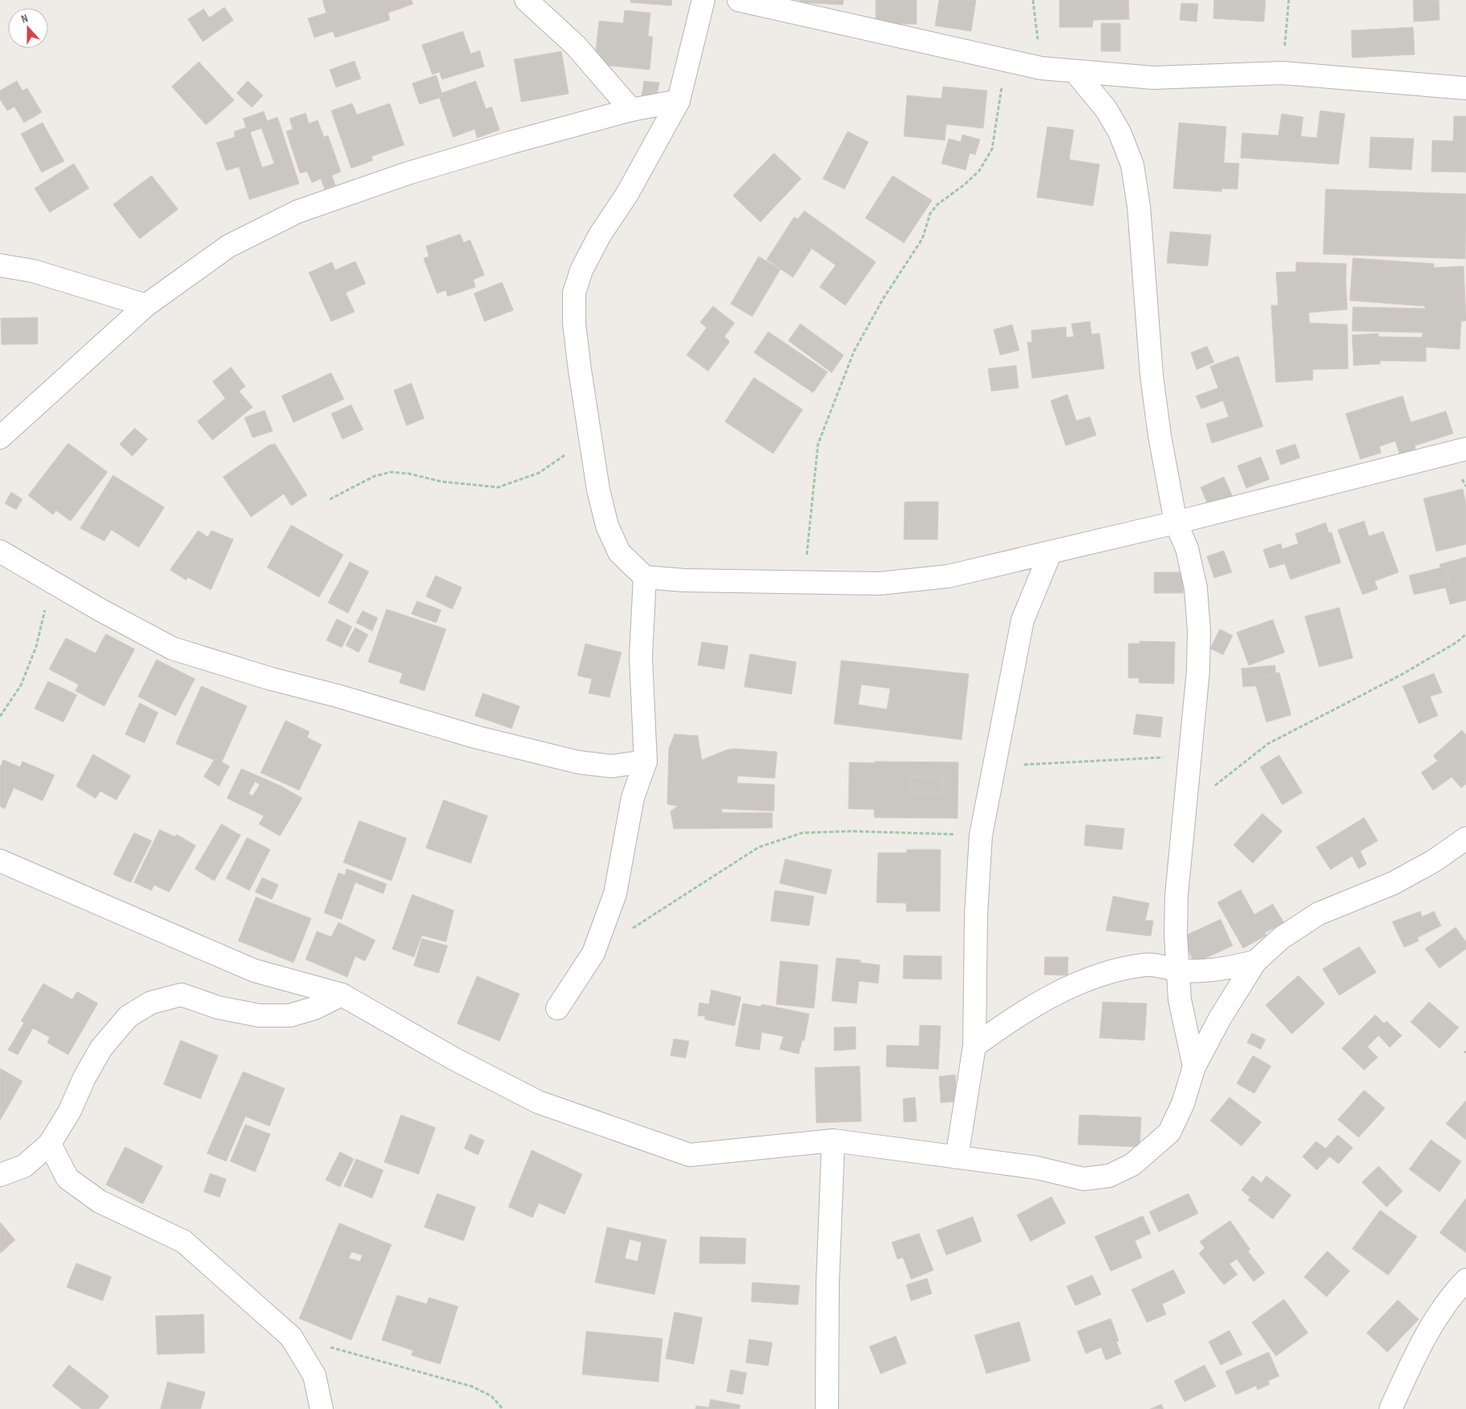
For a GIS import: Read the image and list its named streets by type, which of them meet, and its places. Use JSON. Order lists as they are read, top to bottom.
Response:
{
  "north": "top"
}
